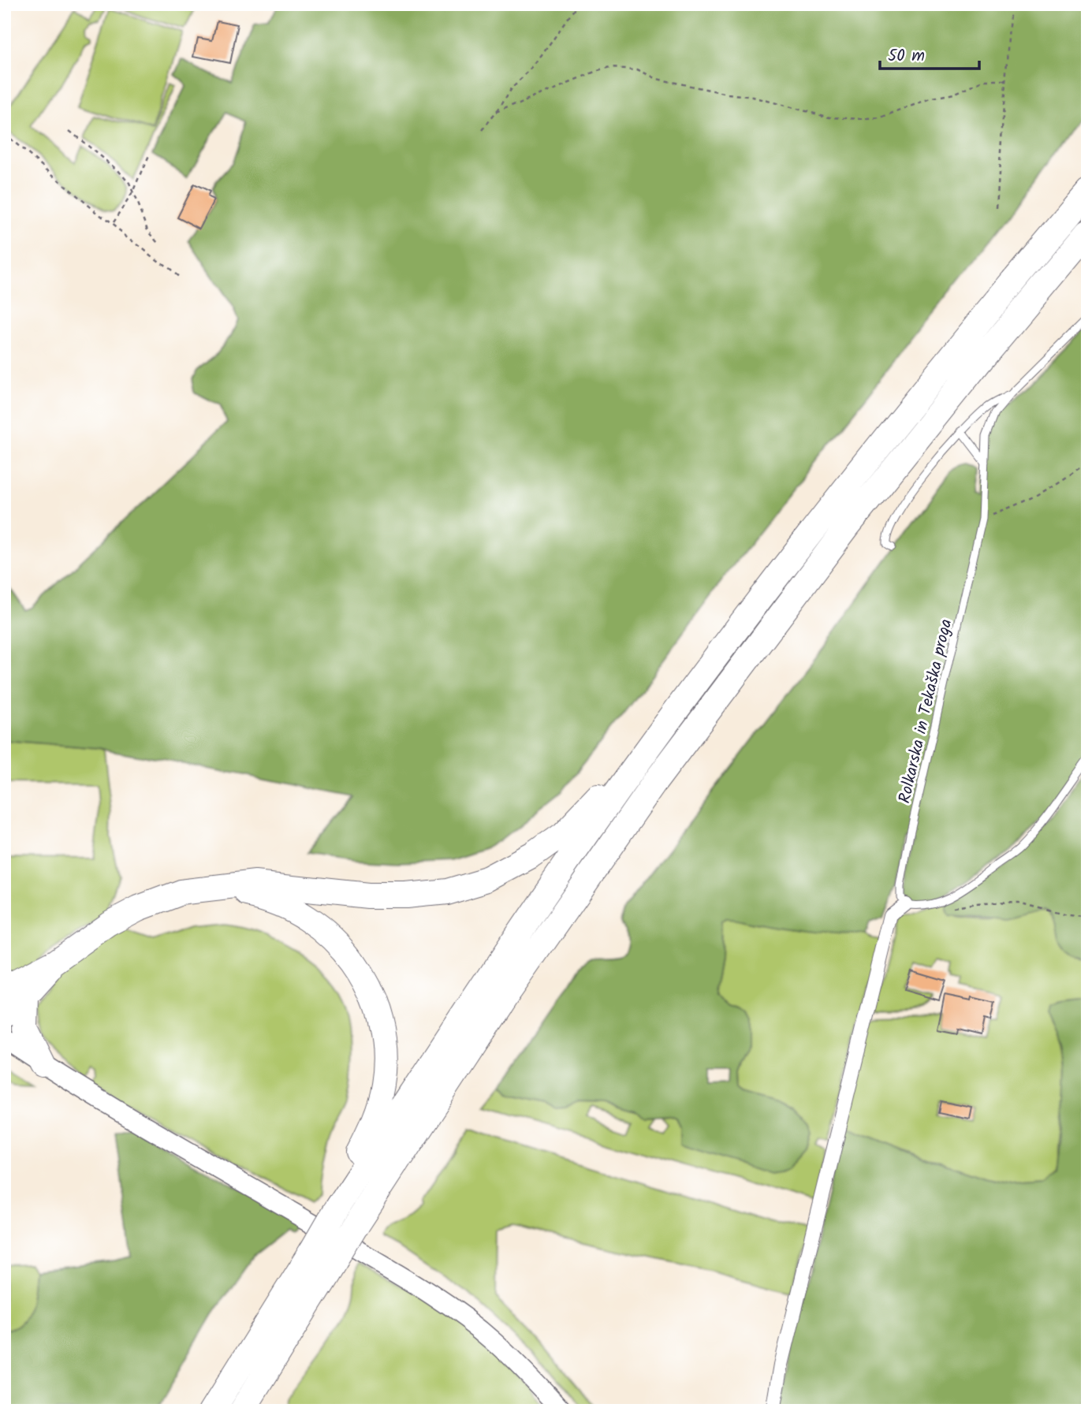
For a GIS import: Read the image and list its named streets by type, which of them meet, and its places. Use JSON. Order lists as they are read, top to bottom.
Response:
{
  "streets": {
    "lane": ["Rolkarska in Tekaška proga"]
  },
  "scale_bar": "50 m"
}
